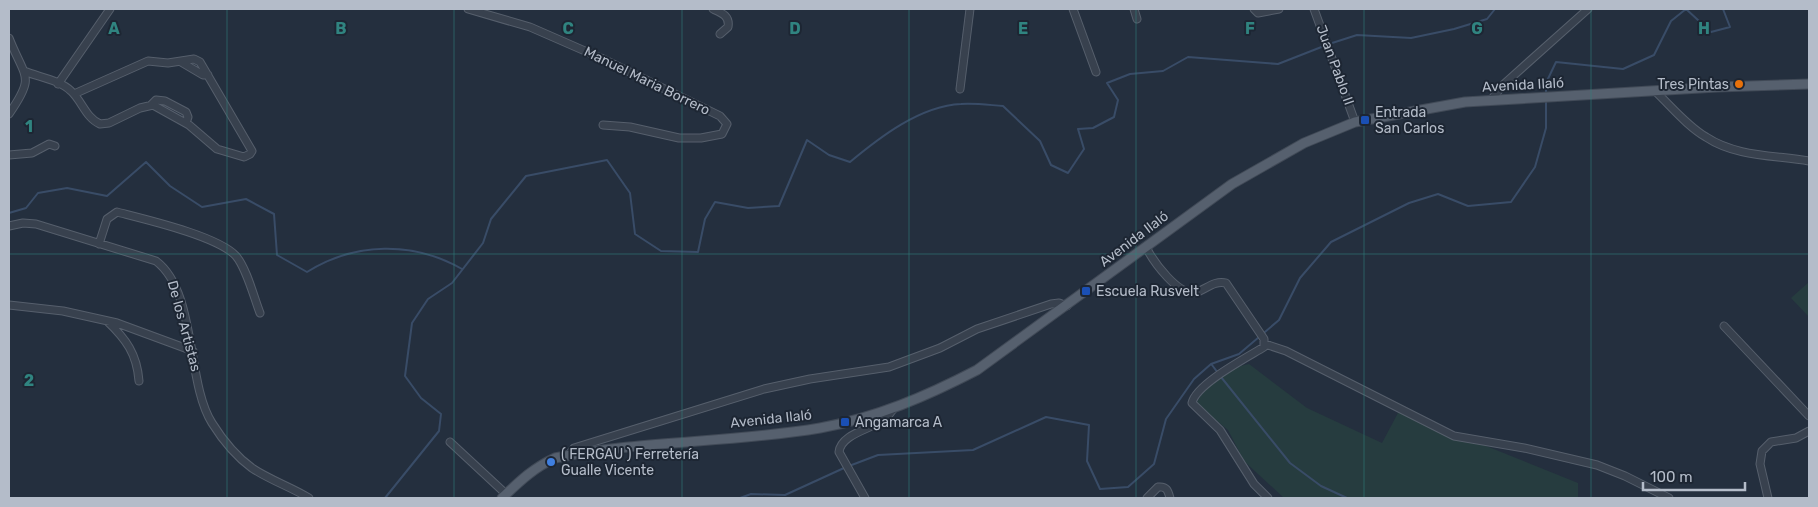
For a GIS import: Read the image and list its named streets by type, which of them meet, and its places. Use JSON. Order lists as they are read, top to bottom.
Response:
{
  "streets": {
    "main road": ["Avenida Ilaló"],
    "street": ["Juan Pablo II", "Manuel Maria Borrero", "De los Artistas"]
  },
  "crossings": [
    ["Juan Pablo II", "Avenida Ilaló"]
  ],
  "places": {
    "other": ["Tres Pintas", "( FERGAU ) Ferretería Gualle Vicente"],
    "transit": ["Entrada San Carlos", "Escuela Rusvelt", "Angamarca A"]
  },
  "scale_bar": "100 m",
  "grid": {
    "columns": [
      "A",
      "B",
      "C",
      "D",
      "E",
      "F",
      "G",
      "H"
    ],
    "rows": ["1", "2"]
  }
}
